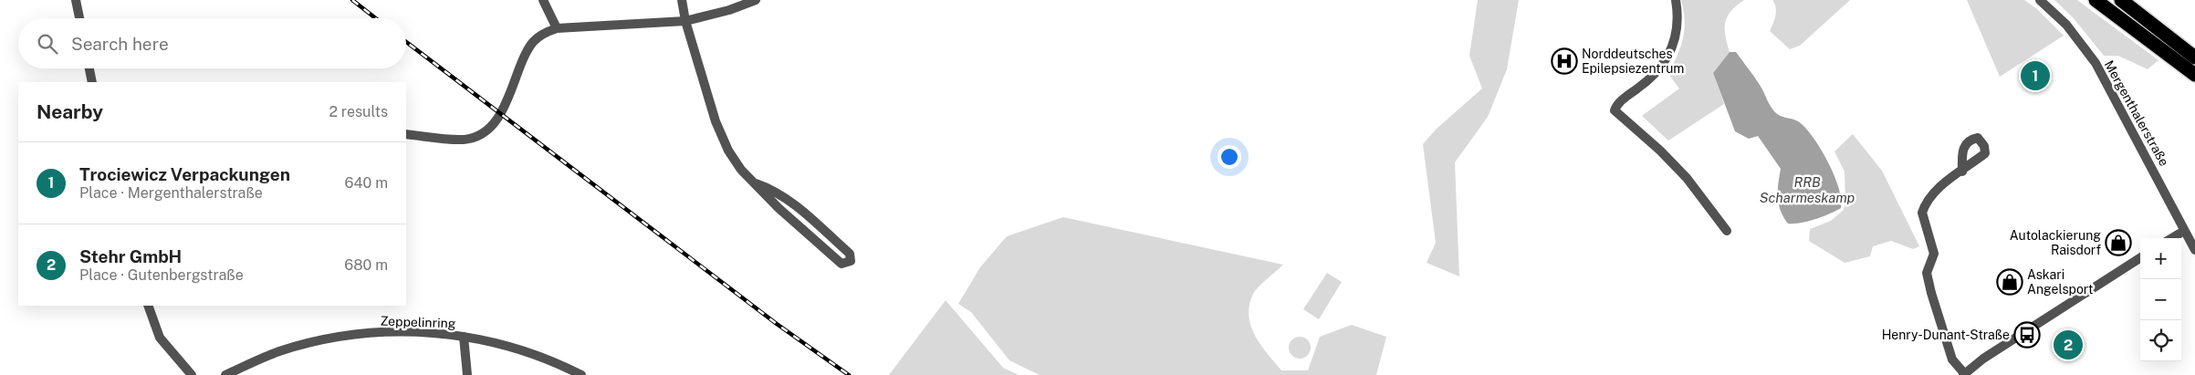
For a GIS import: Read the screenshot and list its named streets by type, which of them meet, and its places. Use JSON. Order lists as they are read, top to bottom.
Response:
{
  "streets": {
    "street": ["Mergenthalerstraße", "Zeppelinring"]
  },
  "water": ["RRB Scharmeskamp"],
  "places": {
    "hospital": ["Norddeutsches Epilepsiezentrum"],
    "shop": ["Autolackierung Raisdorf", "Askari Angelsport"],
    "bus stop": ["Henry-Dunant-Straße"]
  },
  "page": {
    "search": "Search here",
    "pins": ["1", "2"],
    "heading": ["Nearby", "2 results"],
    "list": [
      {
        "mark": "1",
        "name": "Trociewicz Verpackungen",
        "note": "Place · Mergenthalerstraße",
        "value": "640 m"
      },
      {
        "mark": "2",
        "name": "Stehr GmbH",
        "note": "Place · Gutenbergstraße",
        "value": "680 m"
      }
    ],
    "map_buttons": ["+", "−"]
  }
}
